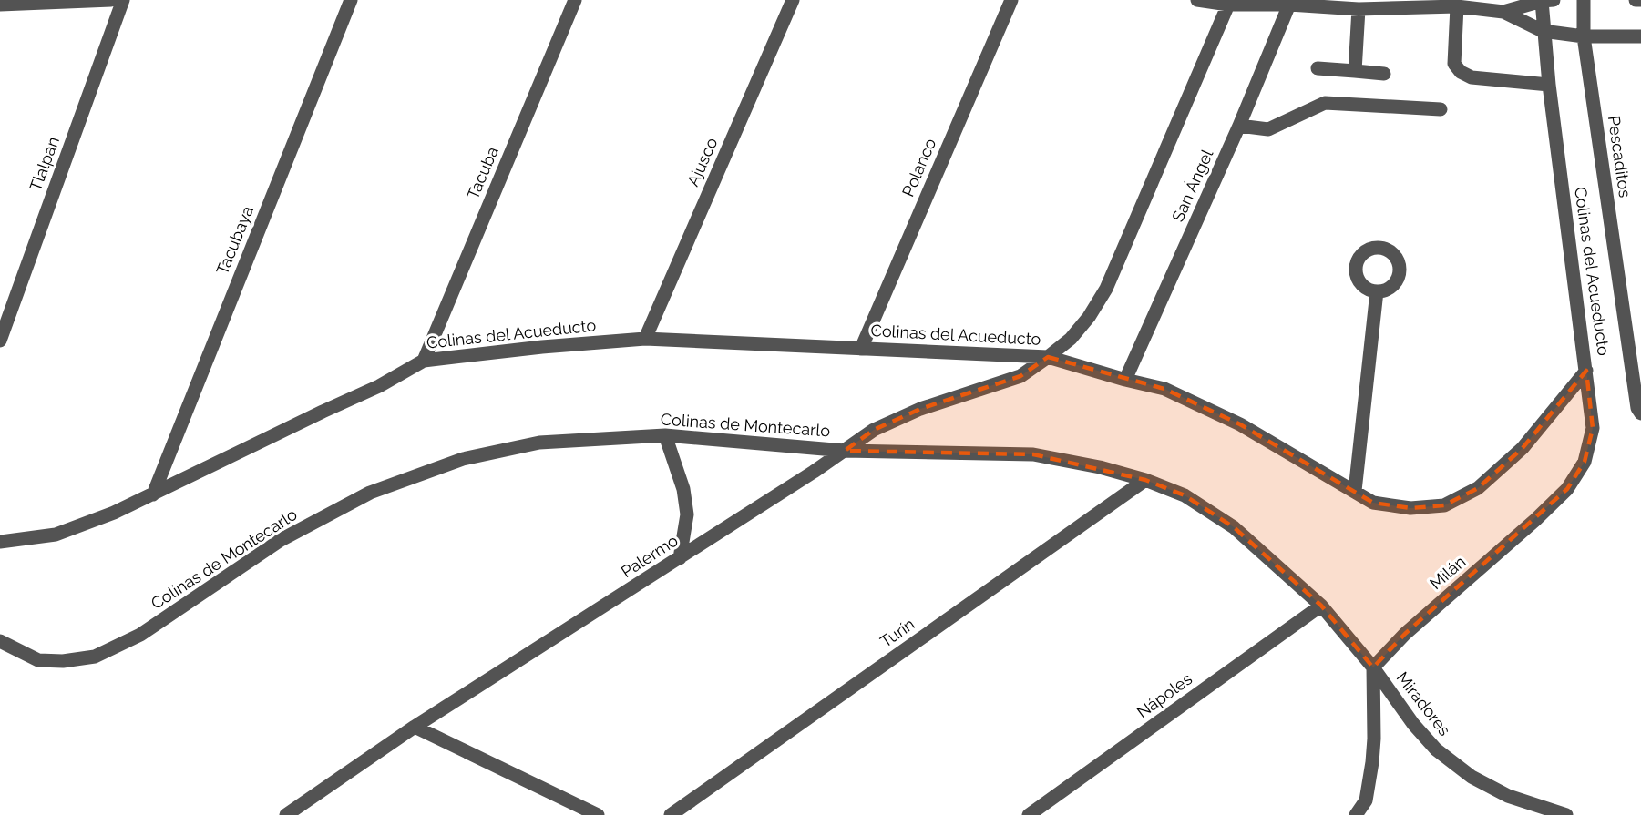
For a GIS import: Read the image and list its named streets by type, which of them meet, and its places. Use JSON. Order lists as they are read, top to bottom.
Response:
{
  "streets": {
    "street": [
      "Pescaditos",
      "Ajusco",
      "Tlalpan",
      "Polanco",
      "Tacuba",
      "San Ángel",
      "Tacubaya",
      "Colinas del Acueducto",
      "Colinas de Montecarlo",
      "Palermo",
      "Milán",
      "Turín",
      "Nápoles",
      "Miradores"
    ]
  },
  "crossings": [
    ["Ajusco", "Colinas del Acueducto"],
    ["Polanco", "Colinas del Acueducto"],
    ["Tacuba", "Colinas del Acueducto"],
    ["San Ángel", "Colinas del Acueducto"],
    ["Tacubaya", "Colinas del Acueducto"],
    ["Colinas del Acueducto", "Palermo"],
    ["Colinas del Acueducto", "Milán"],
    ["Colinas de Montecarlo", "Palermo"],
    ["Colinas de Montecarlo", "Milán"],
    ["Colinas de Montecarlo", "Turín"],
    ["Colinas de Montecarlo", "Nápoles"],
    ["Colinas de Montecarlo", "Miradores"],
    ["Milán", "Miradores"]
  ]
}
